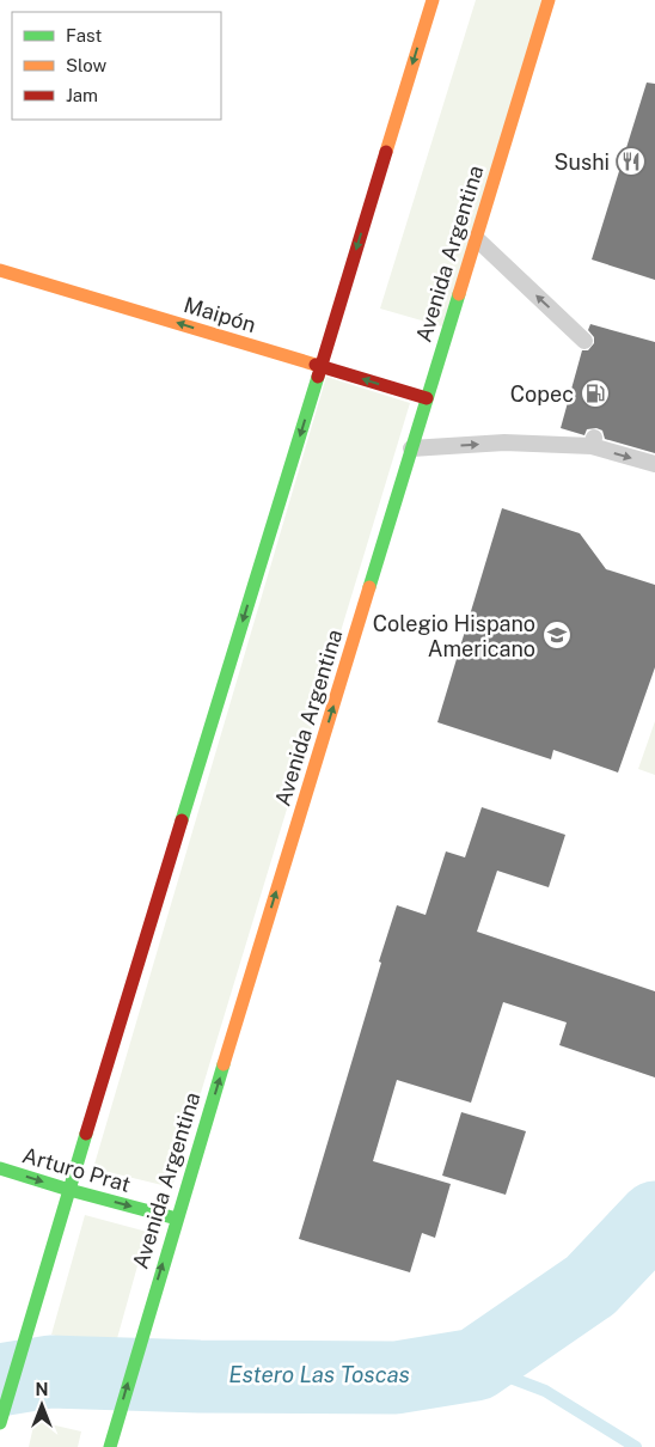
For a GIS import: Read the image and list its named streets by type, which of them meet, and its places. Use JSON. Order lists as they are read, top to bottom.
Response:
{
  "streets": {
    "main road": ["Avenida Argentina", "Maipón", "Arturo Prat"]
  },
  "crossings": [
    ["Avenida Argentina", "Maipón"],
    ["Avenida Argentina", "Arturo Prat"]
  ],
  "one_way": ["Maipón", "Arturo Prat"],
  "water": ["Estero Las Toscas"],
  "places": {
    "restaurant": ["Sushi"],
    "fuel station": ["Copec"],
    "school or university": ["Colegio Hispano Americano"]
  },
  "legend": ["Fast", "Slow", "Jam"],
  "north": "top"
}
